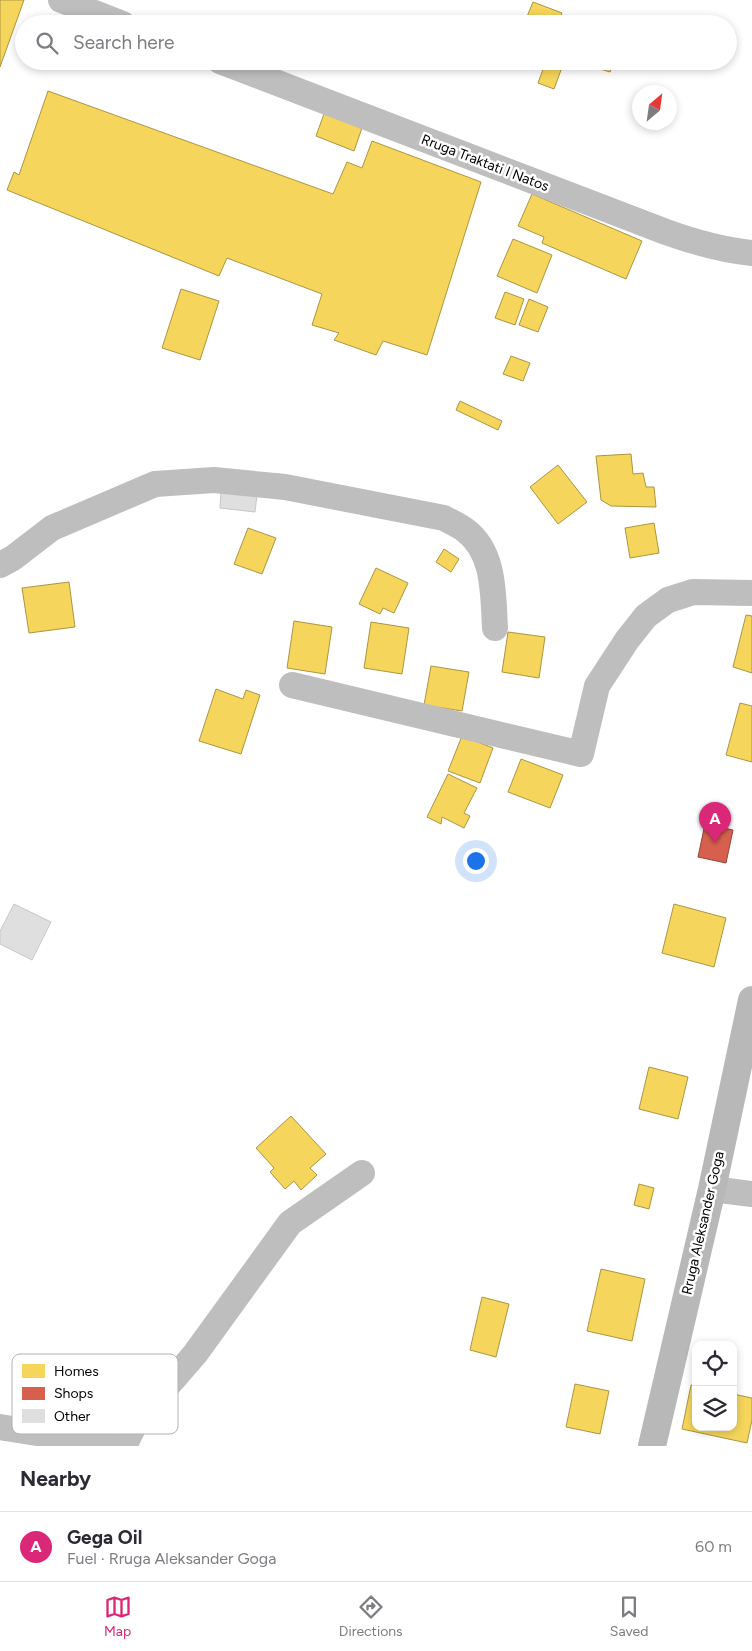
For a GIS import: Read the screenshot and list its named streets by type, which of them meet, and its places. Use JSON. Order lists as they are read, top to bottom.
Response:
{
  "streets": {
    "main road": ["Rruga Aleksander Goga"],
    "street": ["Rruga Traktati I Natos"]
  },
  "legend": ["Homes", "Shops", "Other"],
  "north": "top right",
  "page": {
    "search": "Search here",
    "pins": "A",
    "heading": "Nearby",
    "list": [
      {
        "mark": "A",
        "name": "Gega Oil",
        "note": "Fuel · Rruga Aleksander Goga",
        "value": "60 m"
      }
    ],
    "nav": ["Map", "Directions", "Saved"]
  }
}
